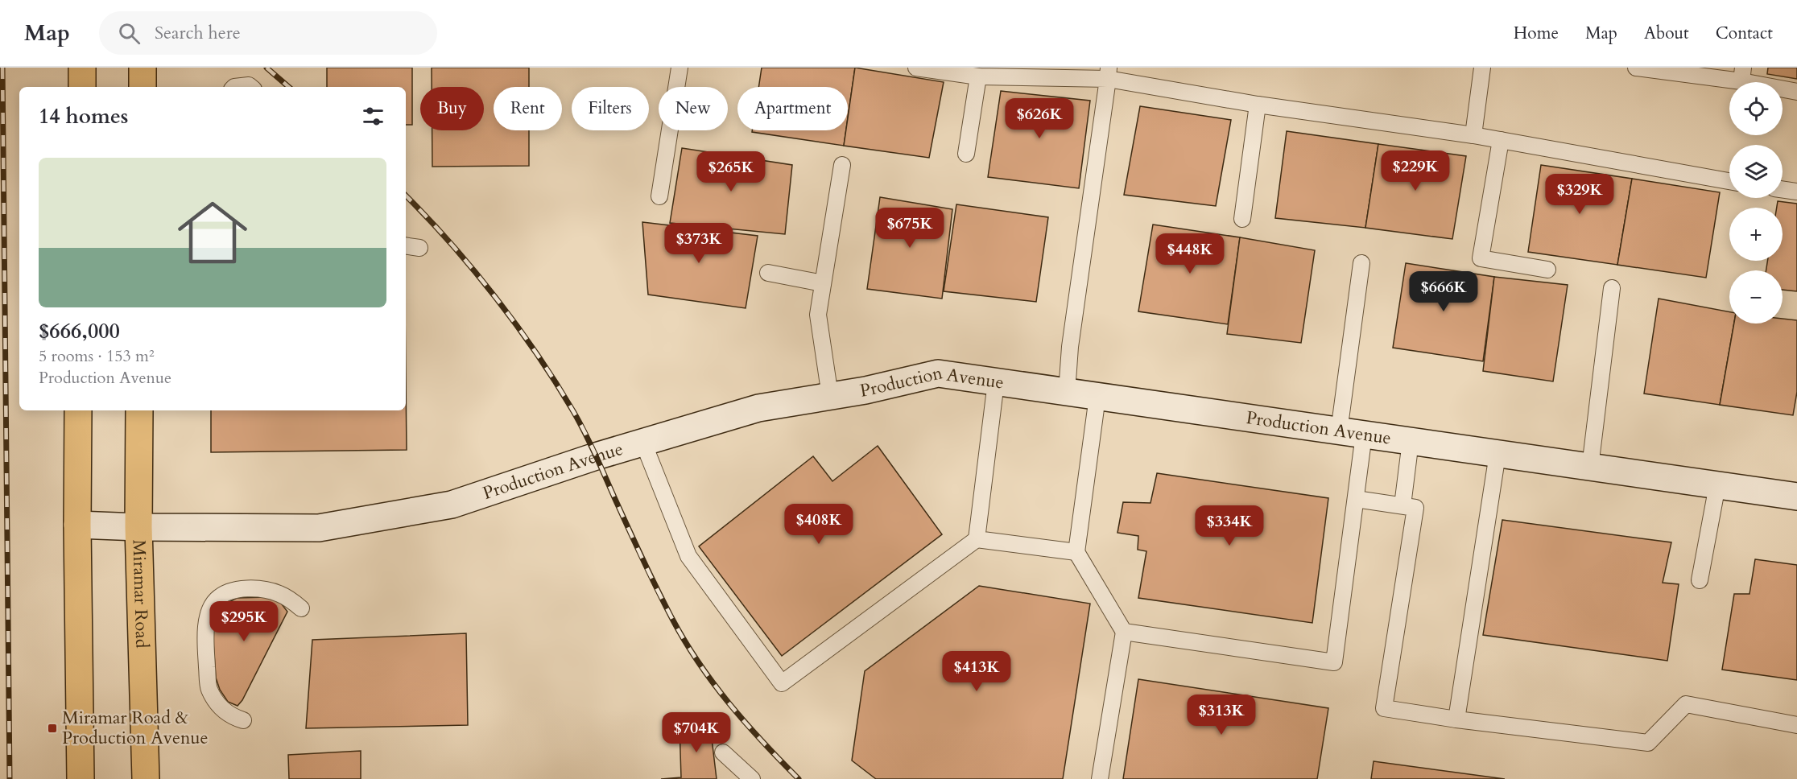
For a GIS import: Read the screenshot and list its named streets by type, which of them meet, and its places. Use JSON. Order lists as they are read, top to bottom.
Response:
{
  "streets": {
    "main road": ["Miramar Road"],
    "street": ["Production Avenue"]
  },
  "crossings": [
    ["Production Avenue", "Miramar Road"]
  ],
  "places": {
    "transit": ["Miramar Road & Production Avenue"]
  },
  "page": {
    "header": "Map",
    "search": "Search here",
    "nav": [
      "Home",
      "Map",
      "About",
      "Contact"
    ],
    "map_buttons": ["+", "−"],
    "chip": [
      "Buy",
      "Rent",
      "Filters",
      "New",
      "Apartment"
    ],
    "heading": "14 homes",
    "price": [
      "$626K",
      "$229K",
      "$265K",
      "$329K",
      "$675K",
      "$373K",
      "$448K",
      "$666K",
      "$408K",
      "$334K",
      "$295K",
      "$413K",
      "$313K",
      "$704K"
    ],
    "list": [
      {
        "name": "$666,000",
        "note": "5 rooms · 153 m² · Production Avenue"
      }
    ]
  }
}
